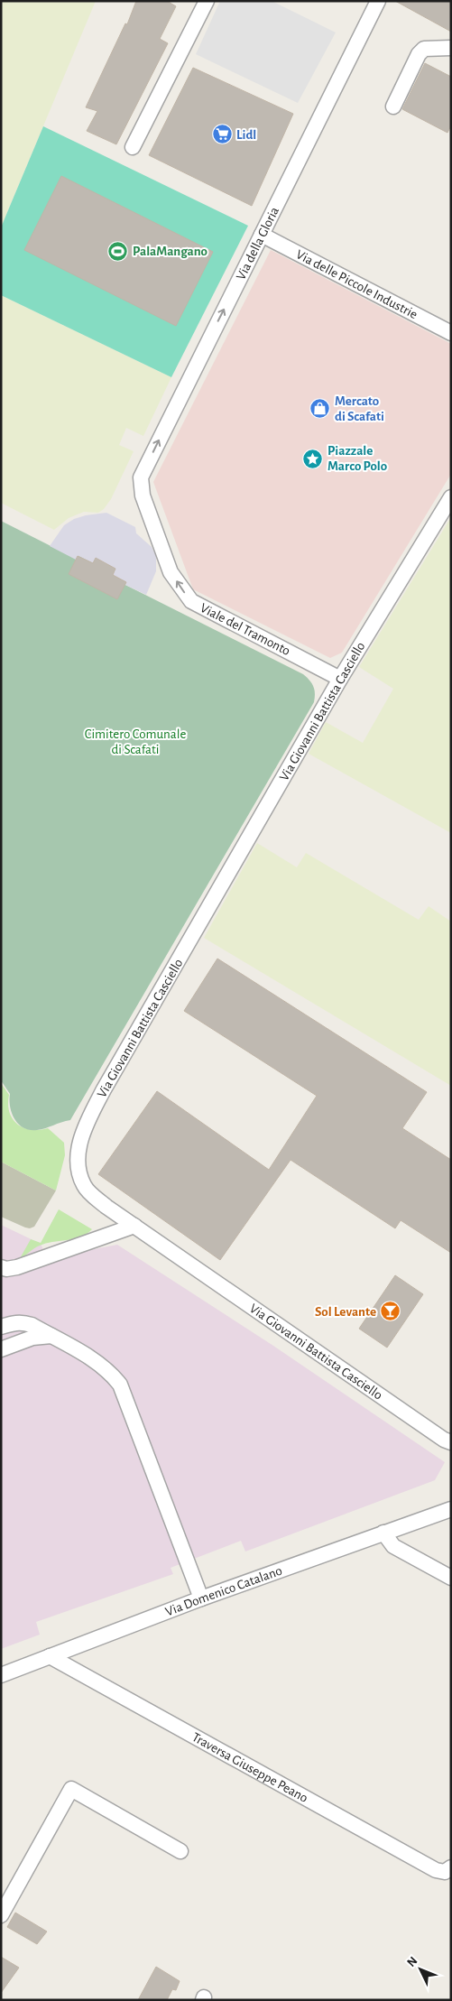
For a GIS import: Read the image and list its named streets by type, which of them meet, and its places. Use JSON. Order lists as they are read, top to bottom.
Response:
{
  "streets": {
    "street": [
      "Via della Gloria",
      "Via delle Piccole Industrie",
      "Viale del Tramonto",
      "Via Giovanni Battista Casciello",
      "Via Domenico Catalano",
      "Traversa Giuseppe Peano"
    ]
  },
  "crossings": [
    ["Via della Gloria", "Via delle Piccole Industrie"],
    ["Via della Gloria", "Viale del Tramonto"],
    ["Viale del Tramonto", "Via Giovanni Battista Casciello"],
    ["Via Domenico Catalano", "Traversa Giuseppe Peano"]
  ],
  "one_way": ["Via della Gloria", "Viale del Tramonto"],
  "parks": ["Cimitero Comunale di Scafati"],
  "places": {
    "supermarket": ["Lidl"],
    "sports": ["PalaMangano"],
    "shop": ["Mercato di Scafati"],
    "place": ["Piazzale Marco Polo"],
    "bar": ["Sol Levante"]
  },
  "north": "top left"
}
